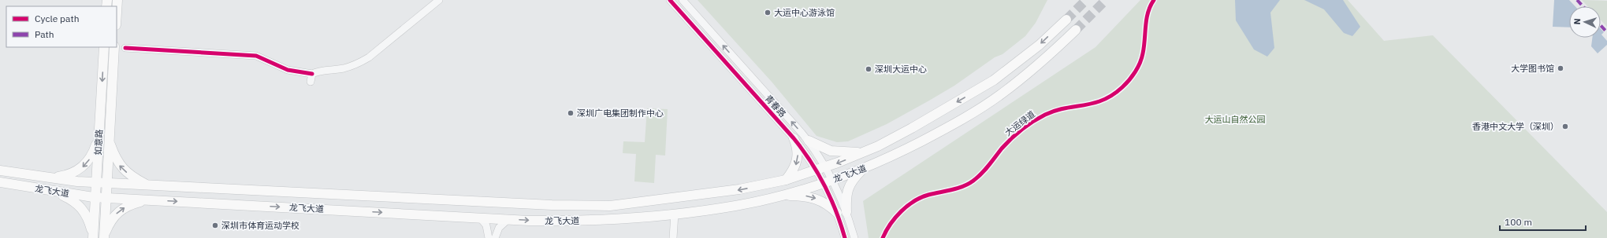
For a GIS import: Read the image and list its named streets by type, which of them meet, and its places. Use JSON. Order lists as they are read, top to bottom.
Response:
{
  "streets": {
    "main road": ["如意路", "龙飞大道"],
    "street": ["青春路"],
    "cycle path": ["大运绿道"]
  },
  "crossings": [
    ["青春路", "龙飞大道"],
    ["如意路", "龙飞大道"]
  ],
  "parks": ["大运山自然公园"],
  "places": [
    "大运中心游泳馆",
    "大学图书馆",
    "深圳大运中心",
    "深圳广电集团制作中心",
    "香港中文大学（深圳）",
    "深圳市体育运动学校"
  ],
  "legend": ["Cycle path", "Path"],
  "scale_bar": "100 m",
  "north": "left"
}
